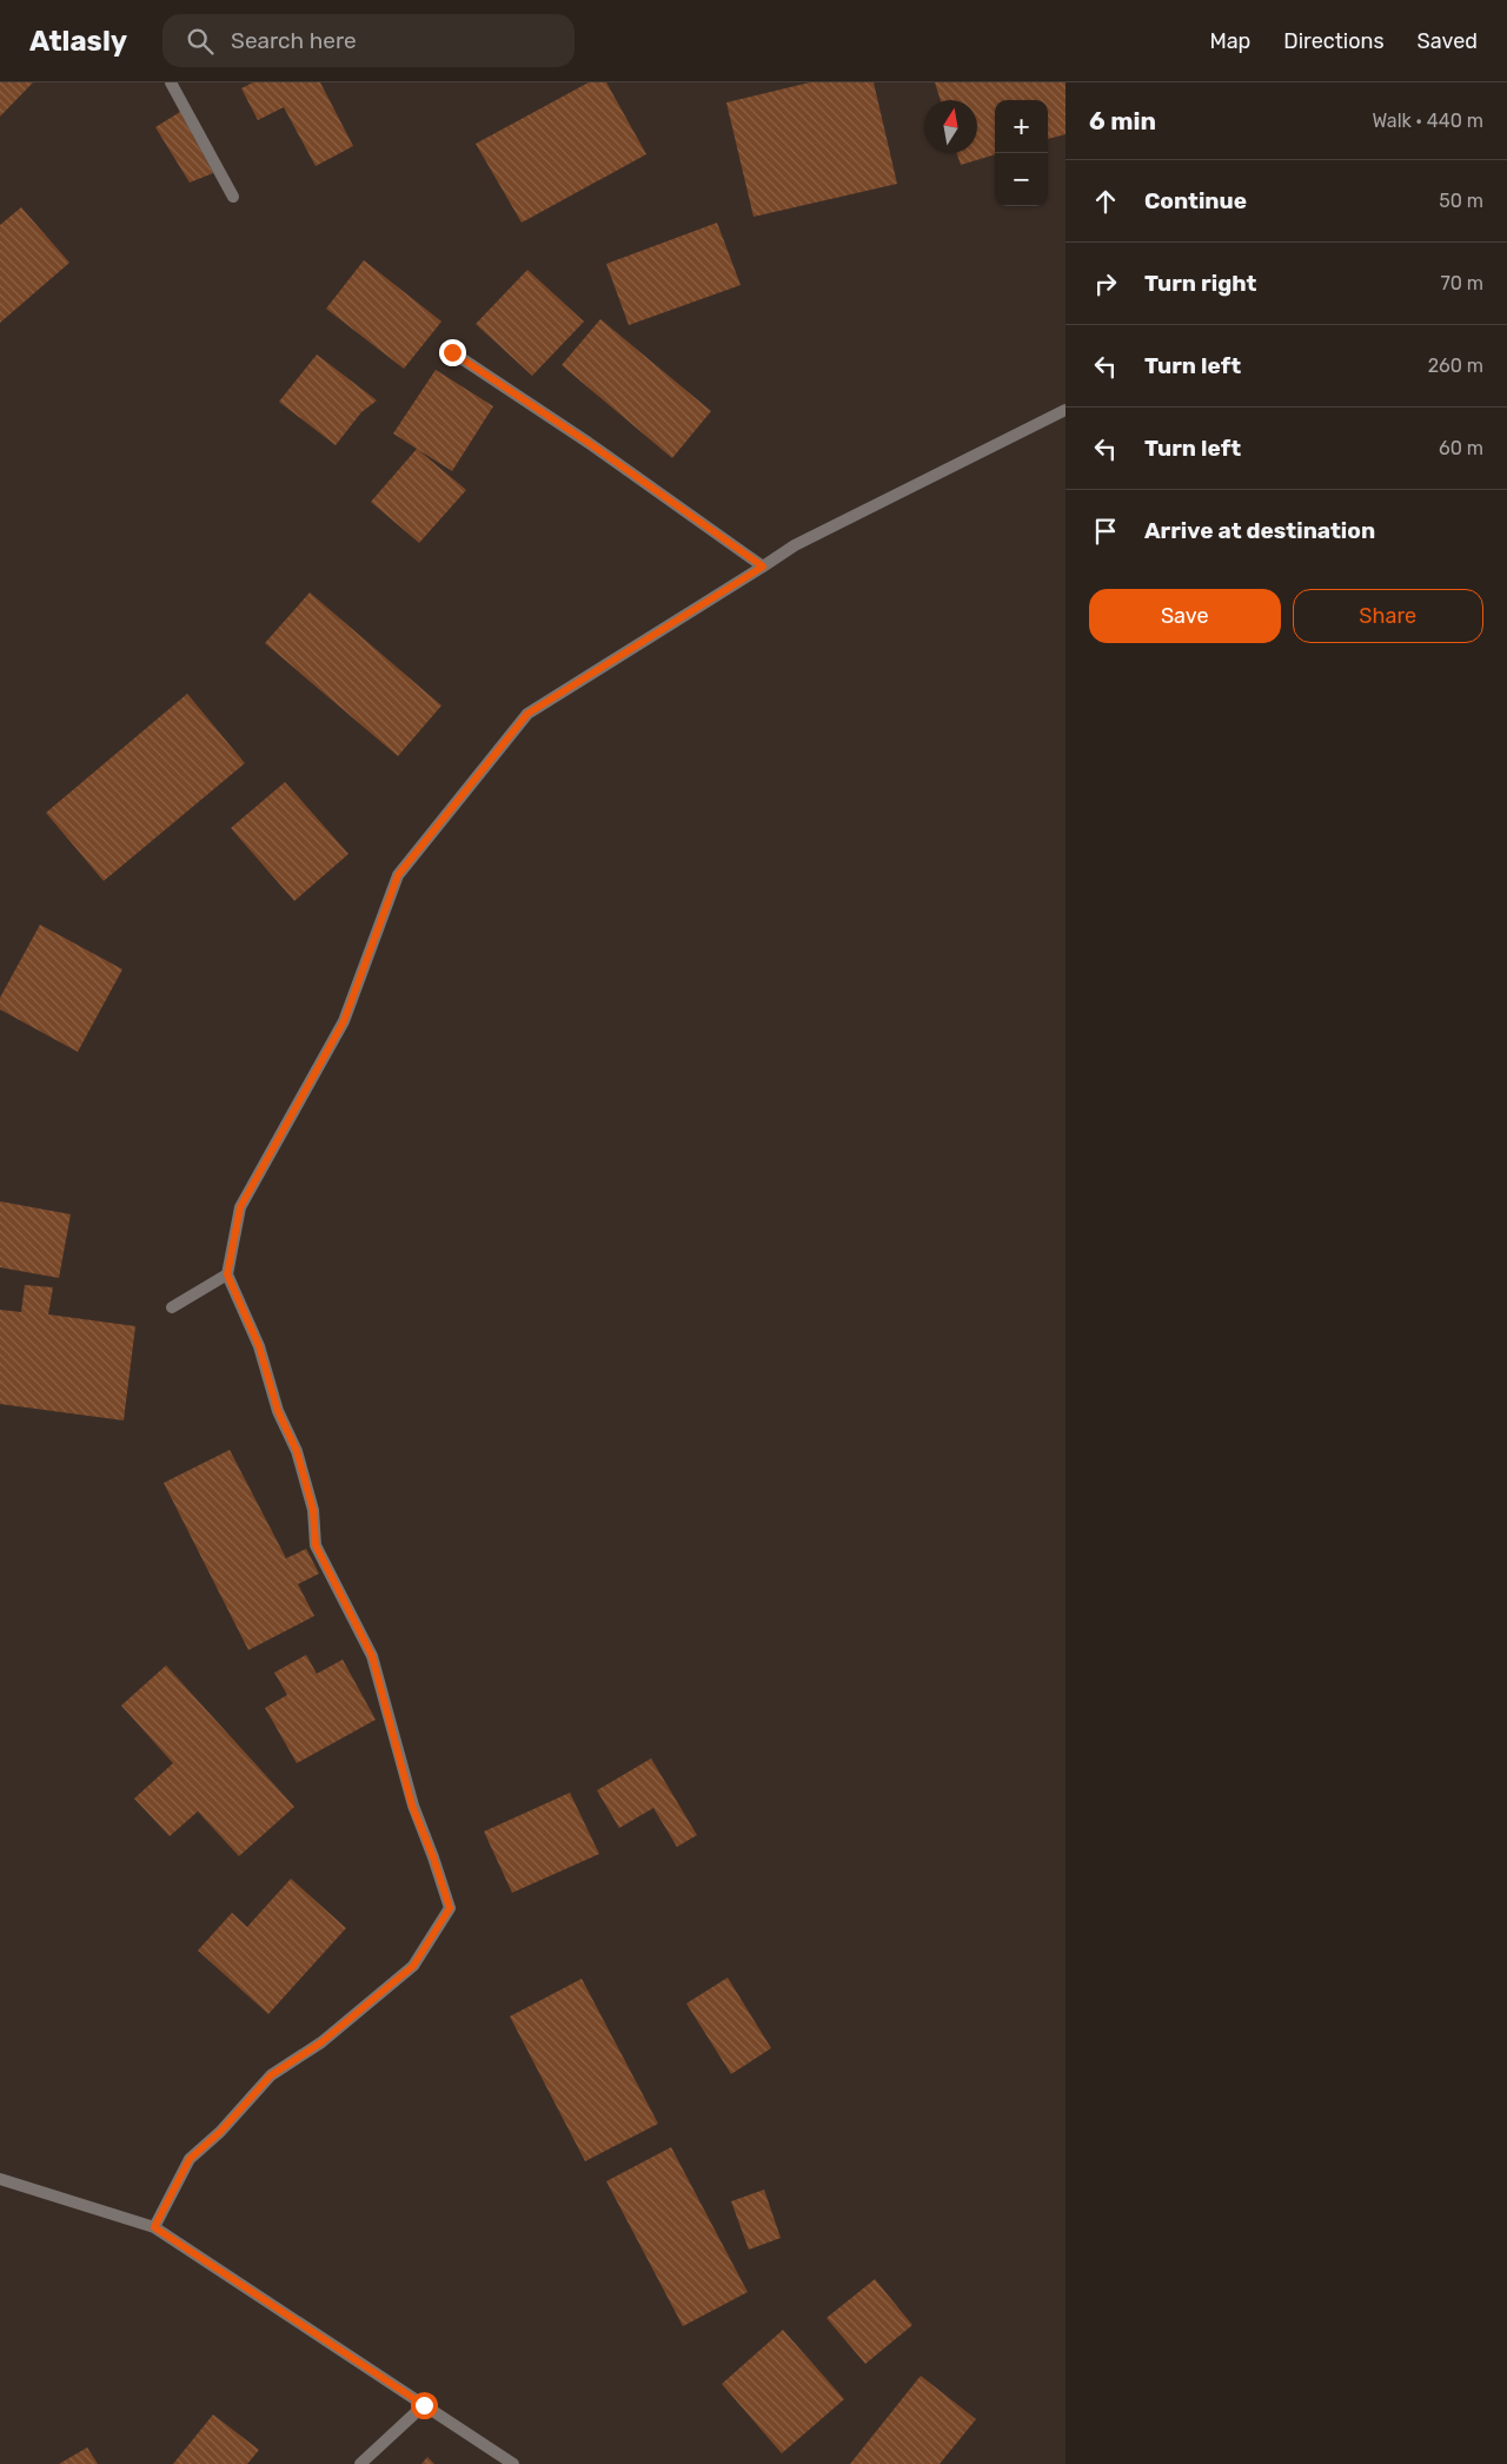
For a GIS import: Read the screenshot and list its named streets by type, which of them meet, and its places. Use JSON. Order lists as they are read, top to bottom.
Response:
{
  "north": "top",
  "page": {
    "header": "Atlasly",
    "search": "Search here",
    "nav": ["Map", "Directions", "Saved"],
    "heading": ["6 min", "Walk · 440 m"],
    "map_buttons": ["+", "−"],
    "list": [
      ["Continue", "50 m"],
      ["Turn right", "70 m"],
      ["Turn left", "260 m"],
      ["Turn left", "60 m"],
      "Arrive at destination"
    ],
    "buttons": ["Save", "Share"]
  }
}
